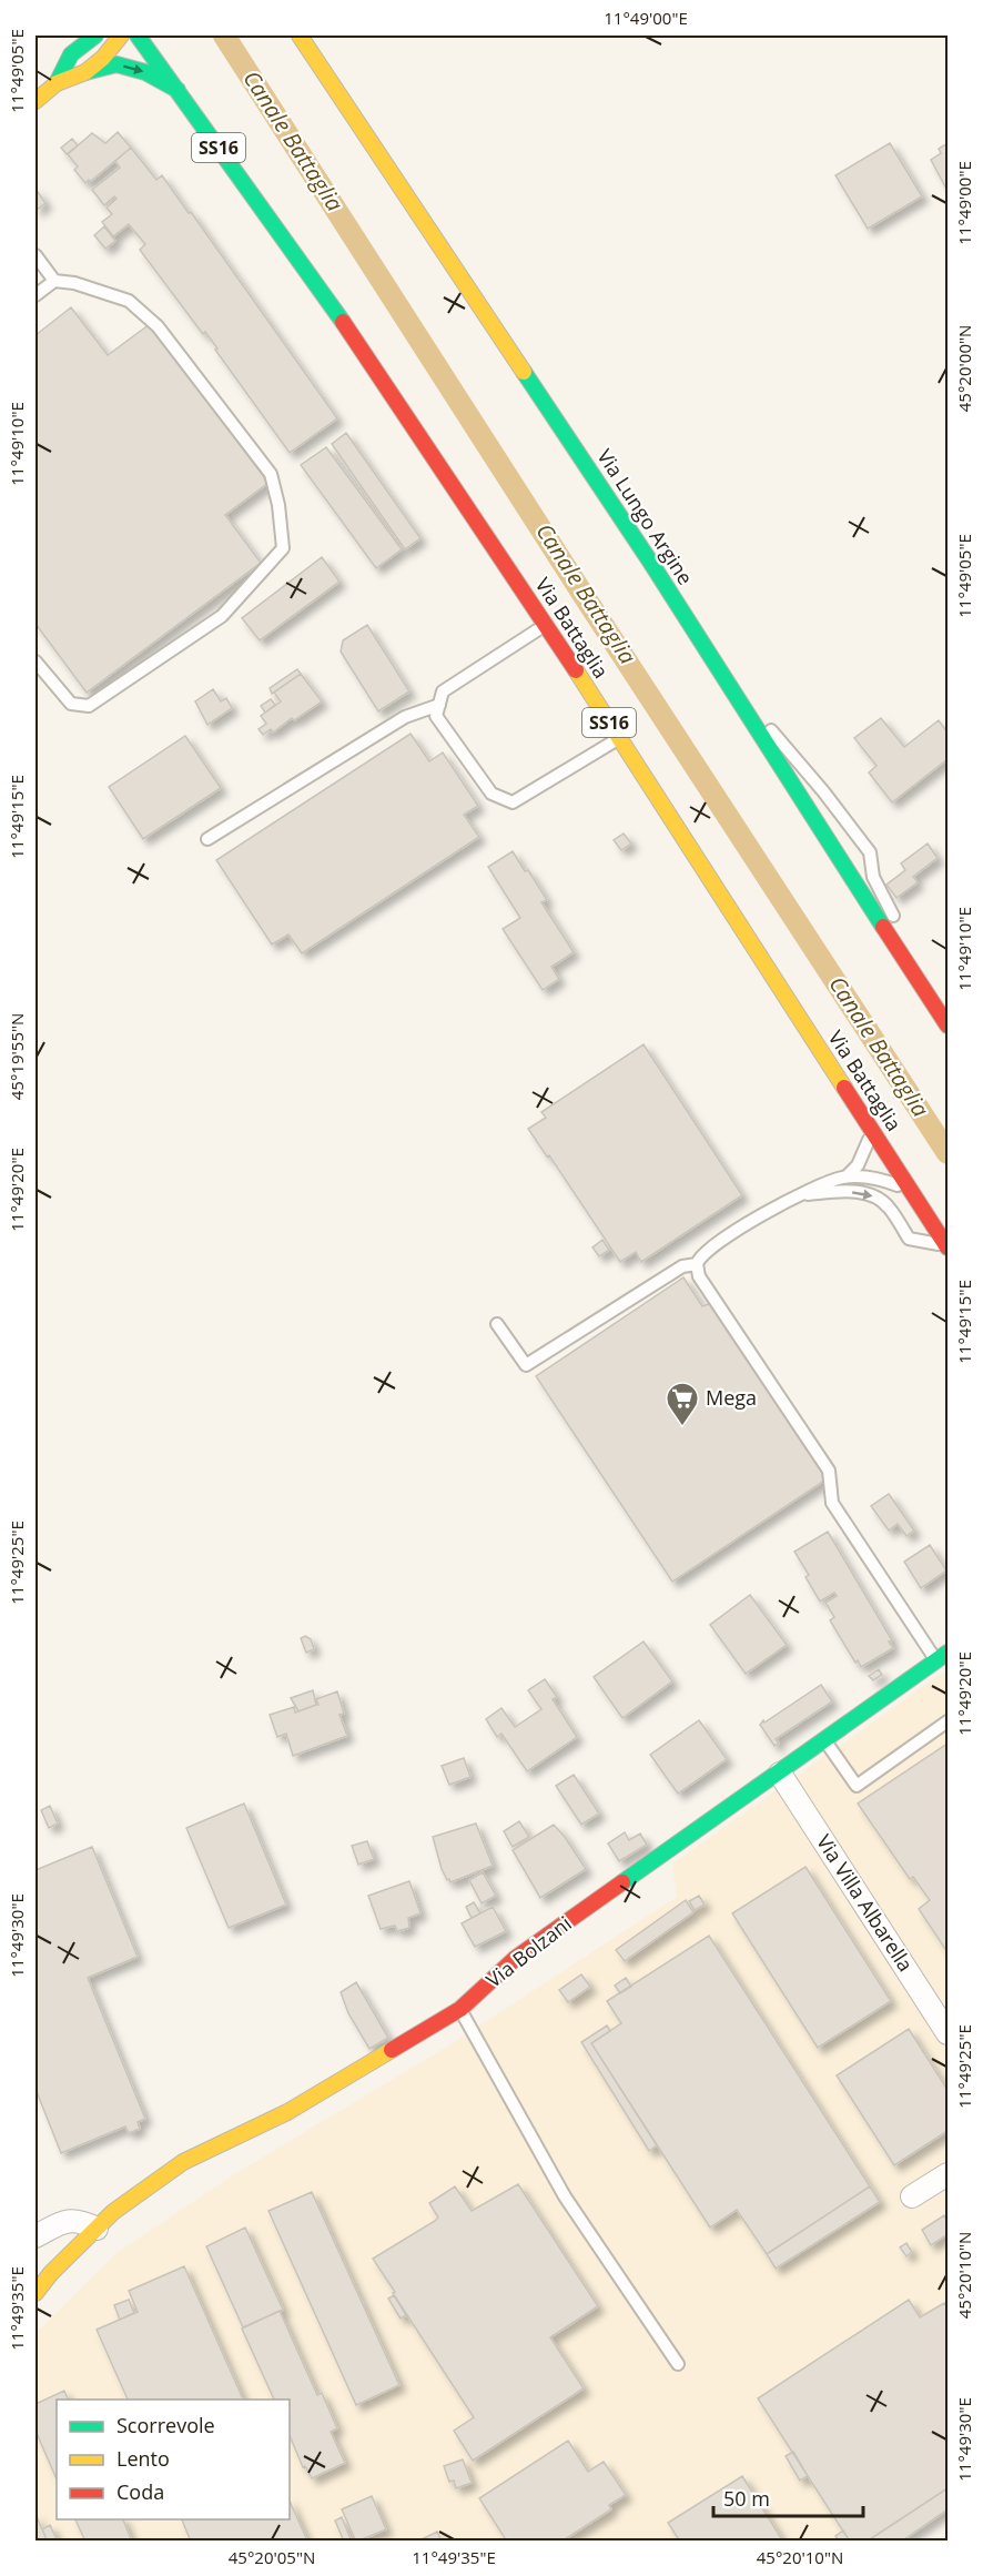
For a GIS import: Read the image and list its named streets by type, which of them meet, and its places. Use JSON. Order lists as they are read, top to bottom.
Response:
{
  "streets": {
    "street": [
      "SS16",
      "Via Lungo Argine",
      "Via Battaglia",
      "Via Villa Albarella",
      "Via Bolzani"
    ]
  },
  "crossings": [
    ["SS16", "Via Battaglia"],
    ["Via Villa Albarella", "Via Bolzani"]
  ],
  "water": ["Canale Battaglia"],
  "places": {
    "supermarket": ["Mega"]
  },
  "legend": ["Scorrevole", "Lento", "Coda"],
  "scale_bar": "50 m",
  "coordinates": [
    "11°49'00\"E",
    "11°49'05\"E",
    "45°20'00\"N",
    "11°49'10\"E",
    "11°49'15\"E",
    "45°19'55\"N",
    "11°49'20\"E",
    "11°49'25\"E",
    "11°49'30\"E",
    "45°20'10\"N",
    "11°49'35\"E",
    "45°20'05\"N"
  ]
}
